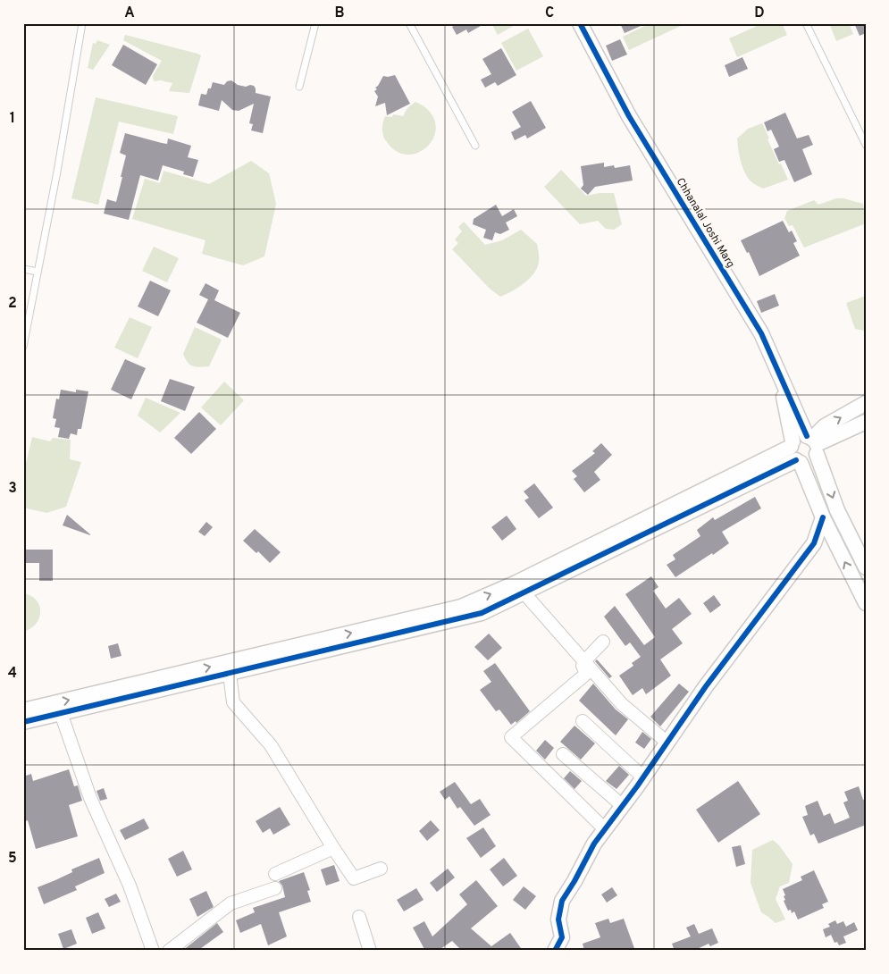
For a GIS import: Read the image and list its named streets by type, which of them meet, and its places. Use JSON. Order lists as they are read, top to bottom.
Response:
{
  "streets": {
    "street": ["Chhanalal Joshi Marg"]
  },
  "grid": {
    "columns": [
      "A",
      "B",
      "C",
      "D"
    ],
    "rows": [
      "1",
      "2",
      "3",
      "4",
      "5"
    ]
  }
}
